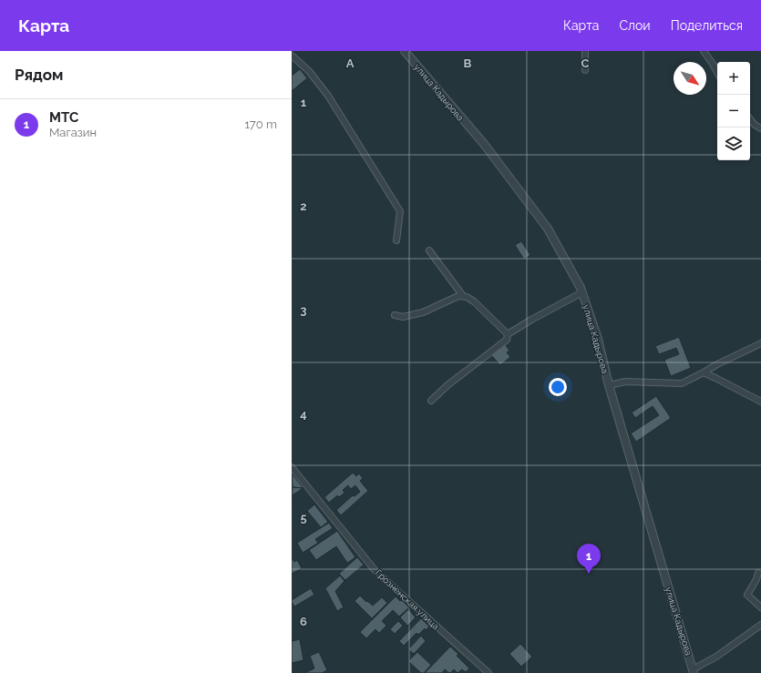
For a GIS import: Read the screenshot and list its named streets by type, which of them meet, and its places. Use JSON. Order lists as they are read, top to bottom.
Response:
{
  "streets": {
    "street": ["улица Кадырова", "Грозненская улица"]
  },
  "north": "bottom right",
  "page": {
    "header": "Карта",
    "nav": ["Карта", "Слои", "Поделиться"],
    "heading": "Рядом",
    "map_buttons": ["+", "−"],
    "list": [
      {
        "mark": "1",
        "name": "МТС",
        "note": "Магазин",
        "value": "170 m"
      }
    ],
    "pins": "1"
  },
  "grid": {
    "columns": ["A", "B", "C"],
    "rows": [
      "1",
      "2",
      "3",
      "4",
      "5",
      "6"
    ]
  }
}
